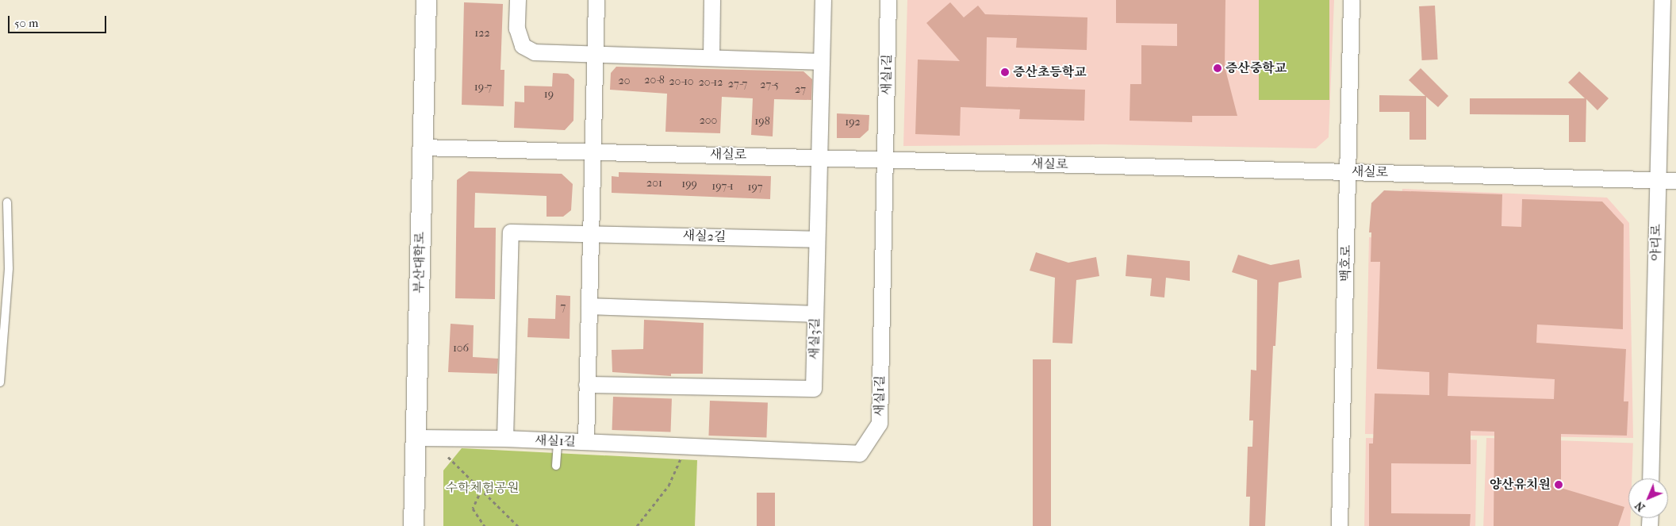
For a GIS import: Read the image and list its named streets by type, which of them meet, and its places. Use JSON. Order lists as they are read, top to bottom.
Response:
{
  "streets": {
    "street": [
      "새실1길",
      "새실로",
      "새실2길",
      "야리로",
      "부산대학로",
      "백호로",
      "새실3길"
    ]
  },
  "crossings": [
    ["새실1길", "새실로"],
    ["새실1길", "부산대학로"],
    ["새실로", "야리로"],
    ["새실로", "부산대학로"],
    ["새실로", "백호로"],
    ["새실로", "새실3길"],
    ["새실2길", "새실3길"]
  ],
  "parks": ["수학체험공원"],
  "places": ["증산중학교", "증산초등학교", "양산유치원"],
  "house_numbers": [
    "122",
    "20-8",
    "20",
    "20-10",
    "20-12",
    "27-7",
    "27-5",
    "19-7",
    "27",
    "19",
    "200",
    "198",
    "192",
    "201",
    "199",
    "197-1",
    "197",
    "7",
    "106"
  ],
  "scale_bar": "50 m",
  "north": "bottom left"
}
